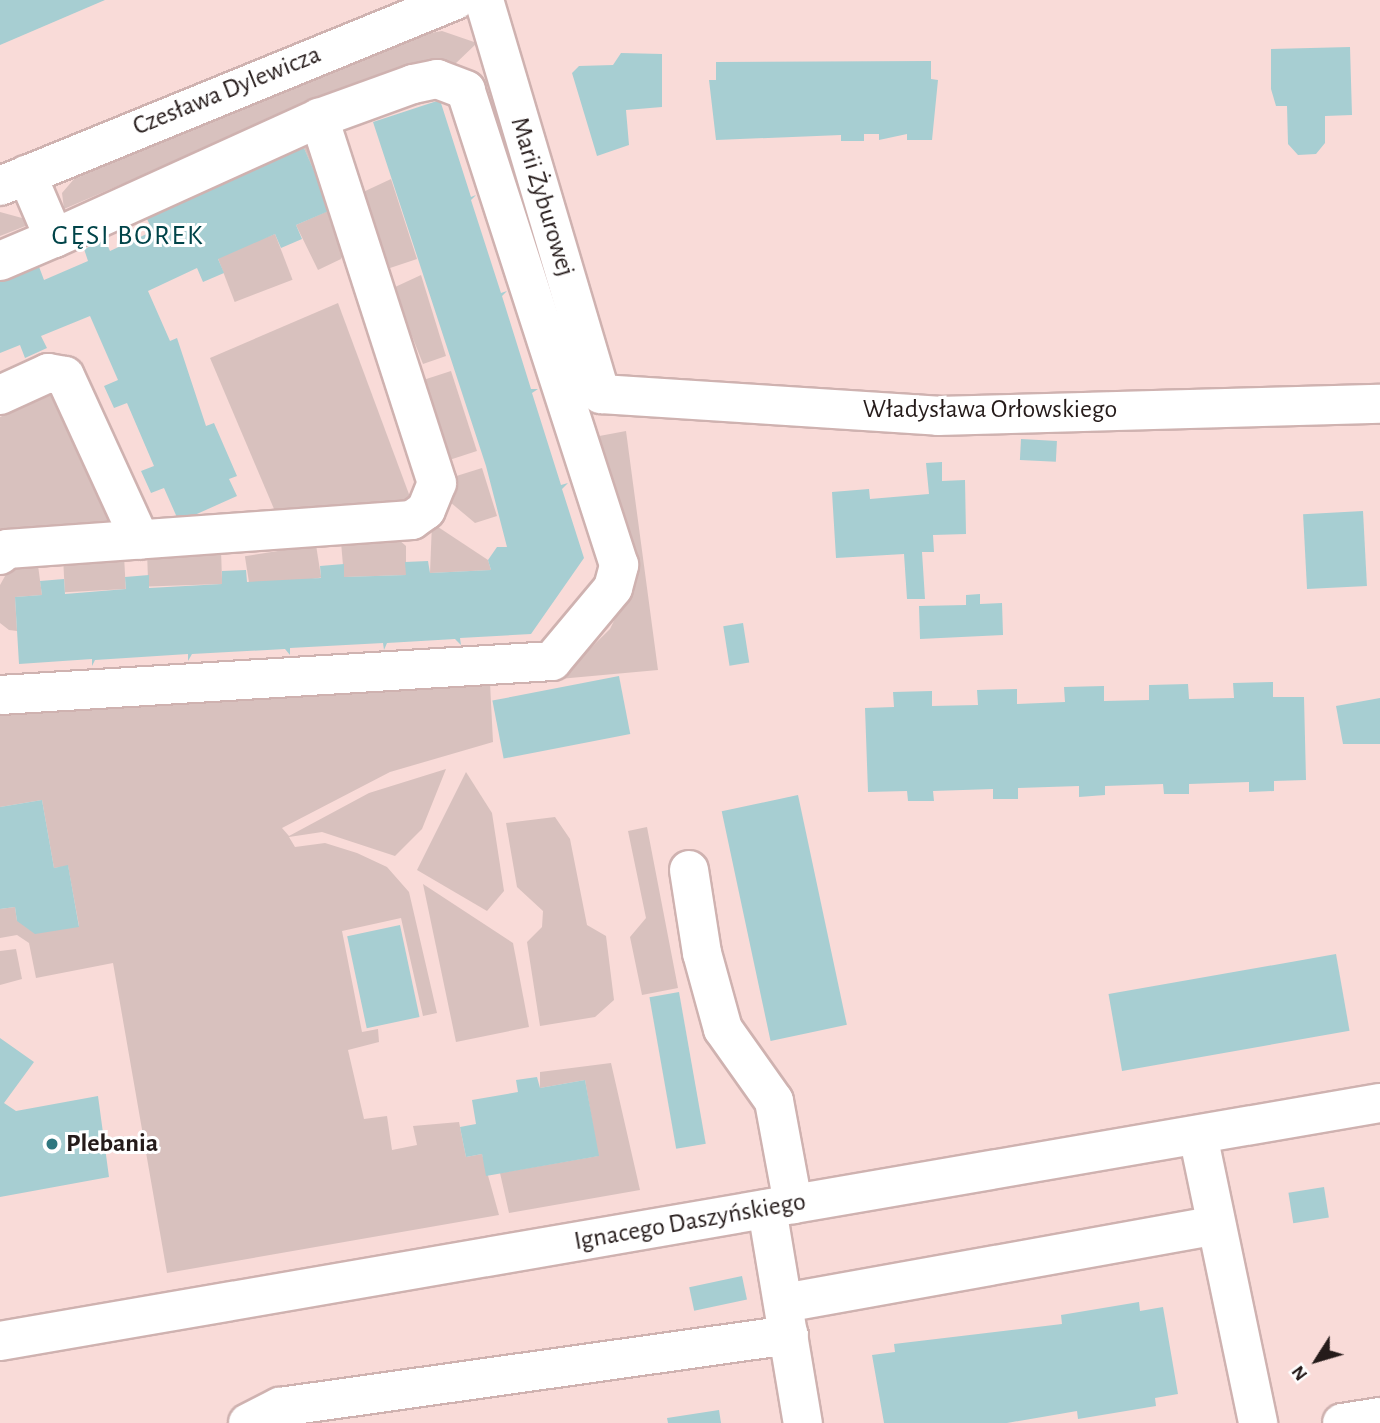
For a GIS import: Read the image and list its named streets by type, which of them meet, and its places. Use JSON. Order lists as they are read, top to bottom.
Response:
{
  "streets": {
    "street": [
      "Czesława Dylewicza",
      "Marii Żyburowej",
      "Władysława Orłowskiego",
      "Ignacego Daszyńskiego"
    ]
  },
  "crossings": [
    ["Marii Żyburowej", "Władysława Orłowskiego"]
  ],
  "districts": ["GĘSI BOREK"],
  "places": ["Plebania"],
  "north": "bottom left"
}
